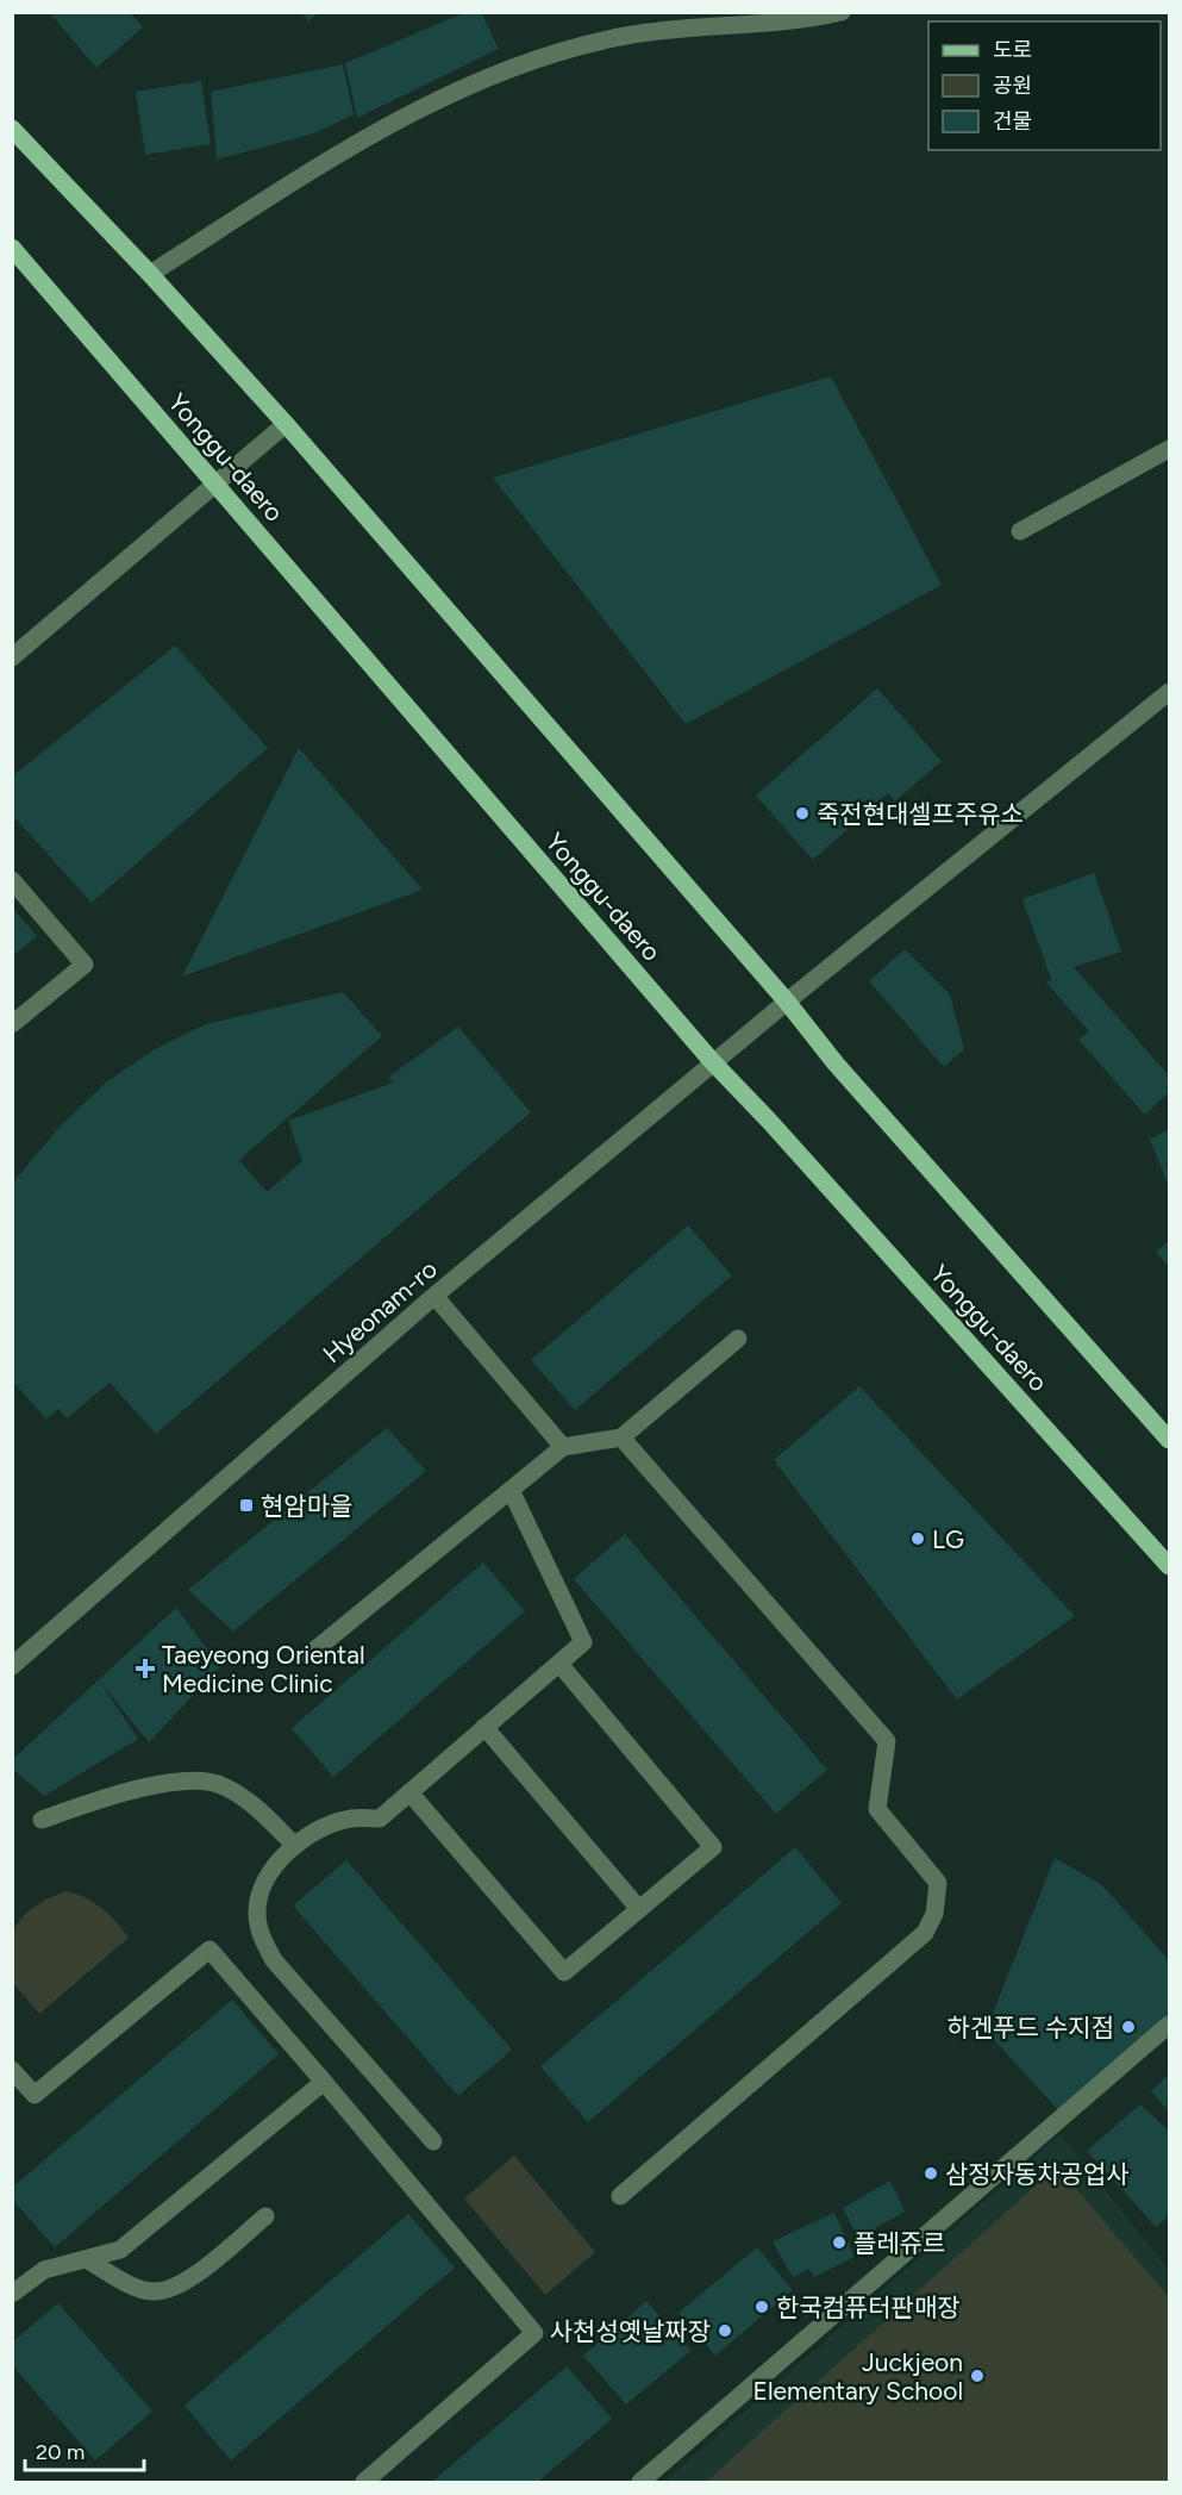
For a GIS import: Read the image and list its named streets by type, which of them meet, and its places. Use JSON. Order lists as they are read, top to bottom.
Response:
{
  "streets": {
    "main road": ["Yonggu-daero"],
    "street": ["Hyeonam-ro"]
  },
  "crossings": [
    ["Yonggu-daero", "Hyeonam-ro"]
  ],
  "places": {
    "other": [
      "죽전현대셀프주유소",
      "LG",
      "하겐푸드 수지점",
      "삼정자동차공업사",
      "플레쥬르",
      "한국컴퓨터판매장",
      "사천성옛날짜장",
      "Juckjeon Elementary School"
    ],
    "transit": ["현암마을"],
    "health": ["Taeyeong Oriental Medicine Clinic"]
  },
  "legend": ["도로", "공원", "건물"],
  "scale_bar": "20 m"
}
